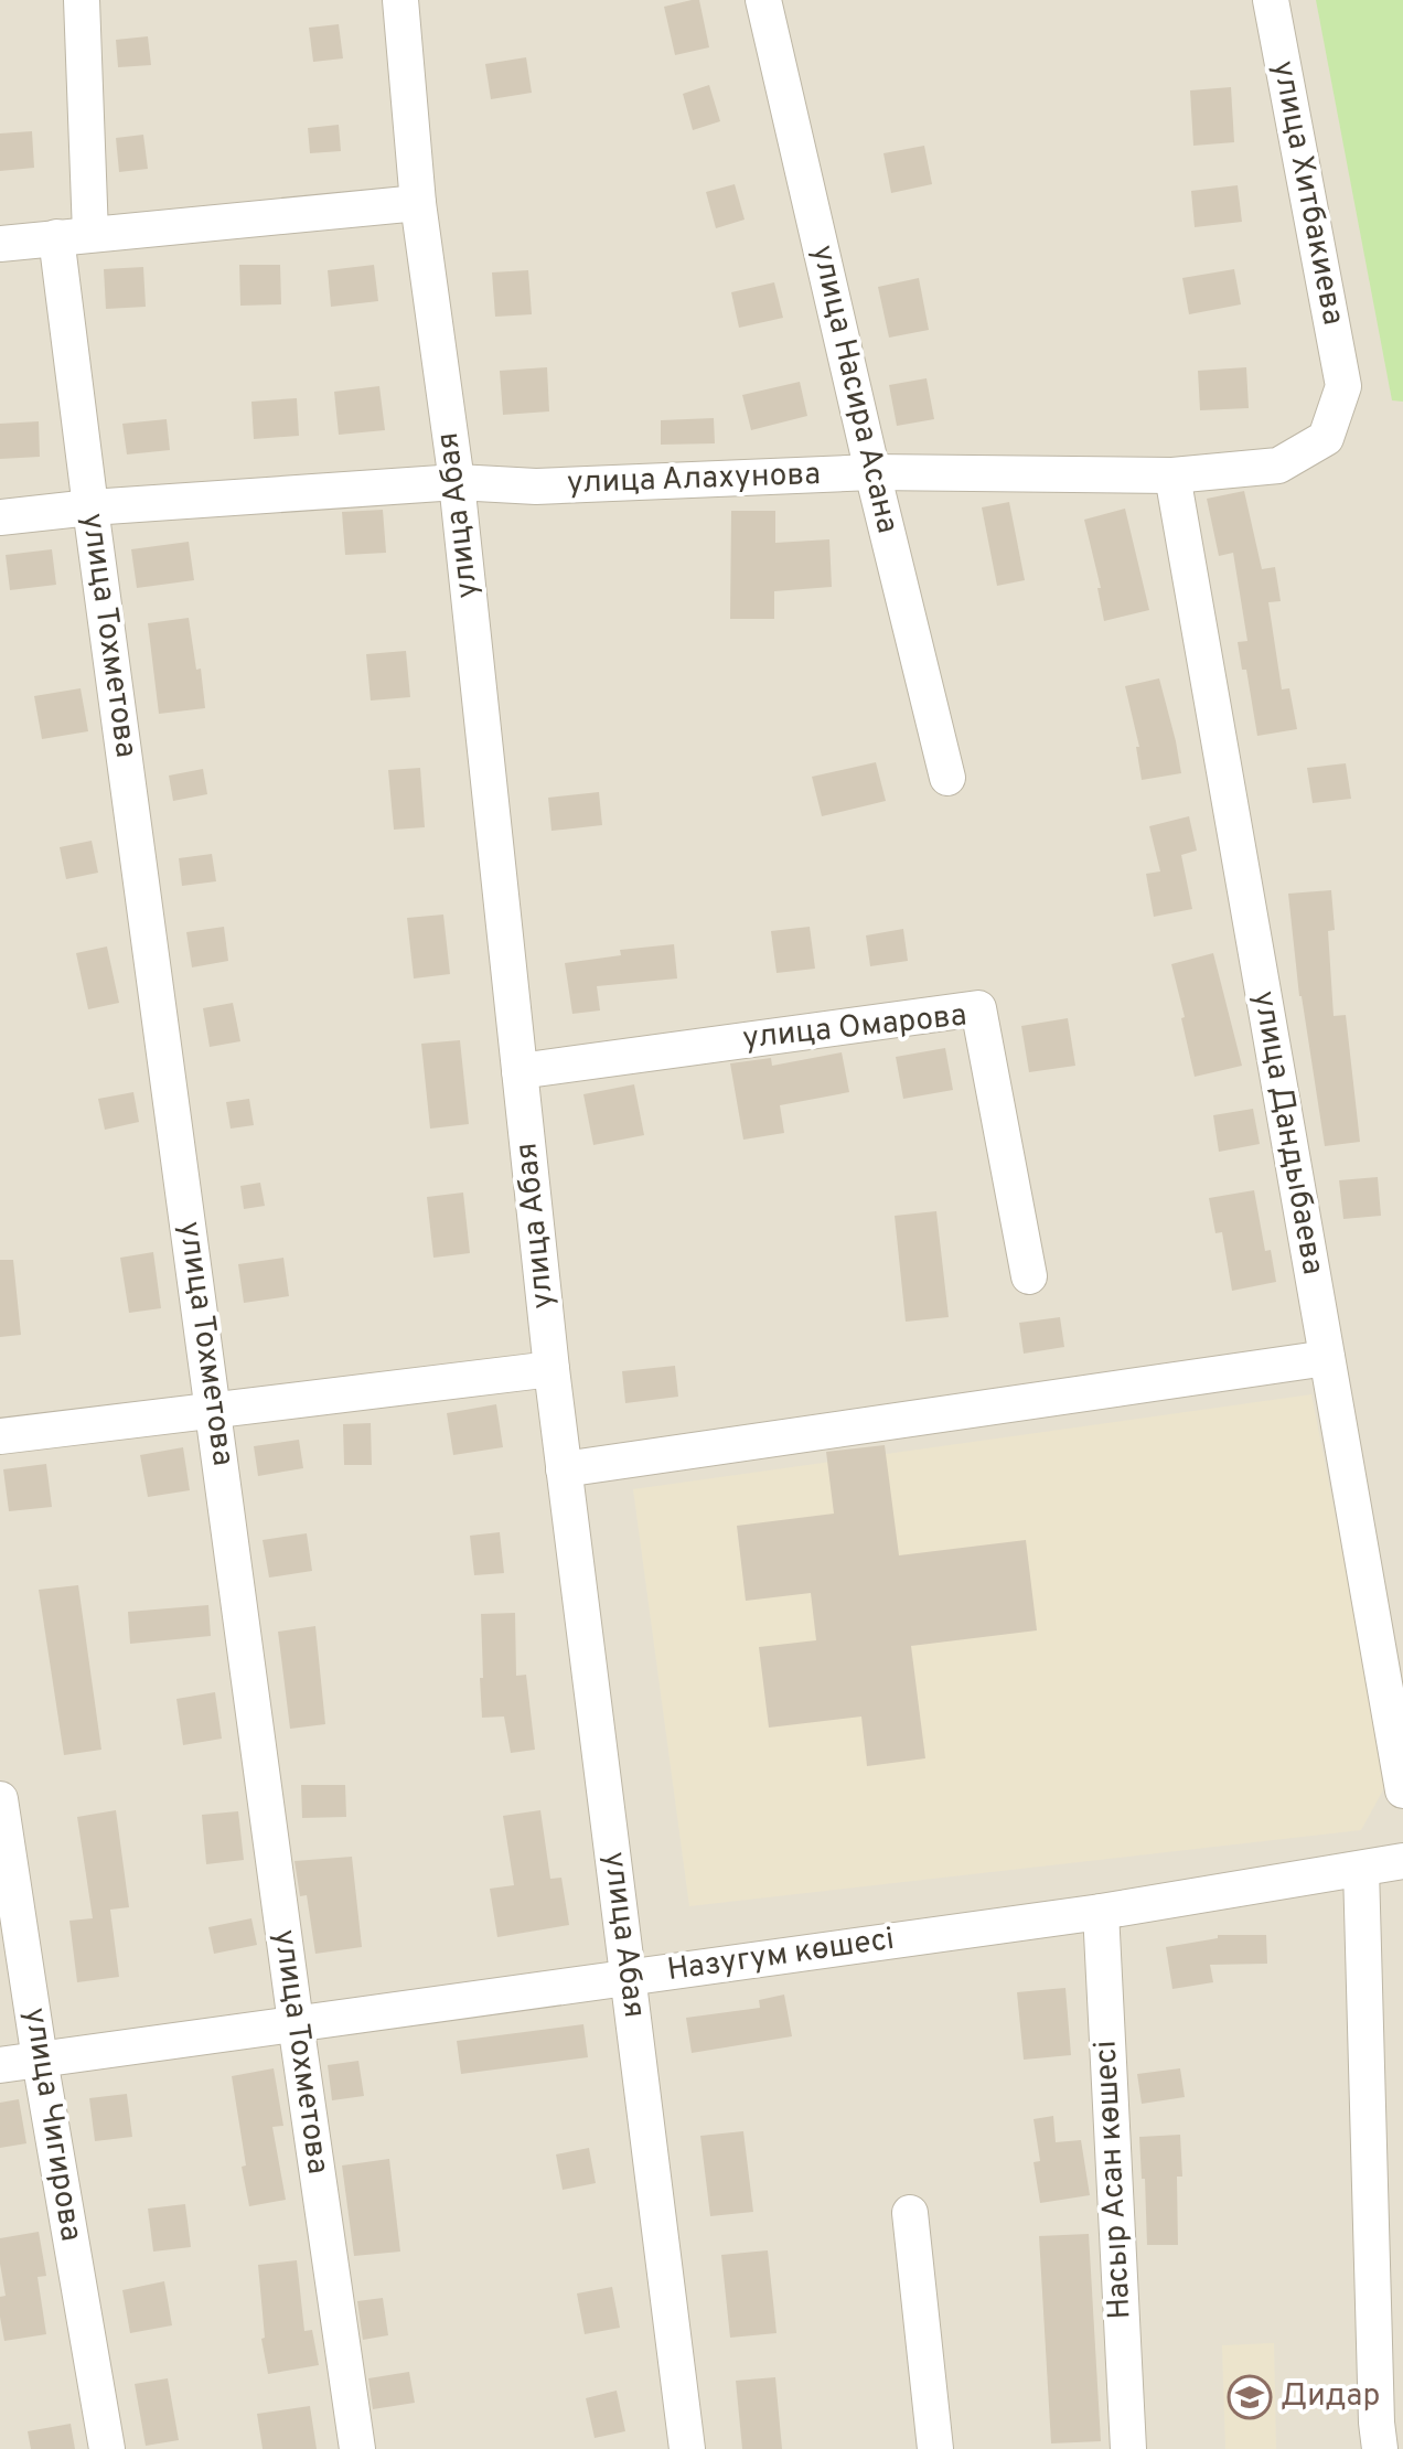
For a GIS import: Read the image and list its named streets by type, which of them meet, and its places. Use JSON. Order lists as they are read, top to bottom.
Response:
{
  "streets": {
    "street": [
      "улица Хитбакиева",
      "улица Насира Асана",
      "улица Алахунова",
      "улица Абая",
      "улица Тохметова",
      "улица Омарова",
      "улица Дандыбаева",
      "Назугум көшесі",
      "улица Чигирова",
      "Насыр Асан көшесі"
    ]
  },
  "crossings": [
    ["улица Хитбакиева", "улица Алахунова"],
    ["улица Насира Асана", "улица Алахунова"],
    ["улица Алахунова", "улица Абая"],
    ["улица Алахунова", "улица Тохметова"],
    ["улица Алахунова", "улица Дандыбаева"],
    ["улица Абая", "улица Омарова"],
    ["улица Абая", "Назугум көшесі"],
    ["улица Тохметова", "Назугум көшесі"],
    ["Назугум көшесі", "улица Чигирова"],
    ["Назугум көшесі", "Насыр Асан көшесі"]
  ],
  "places": {
    "school or university": ["Дидар"]
  }
}
